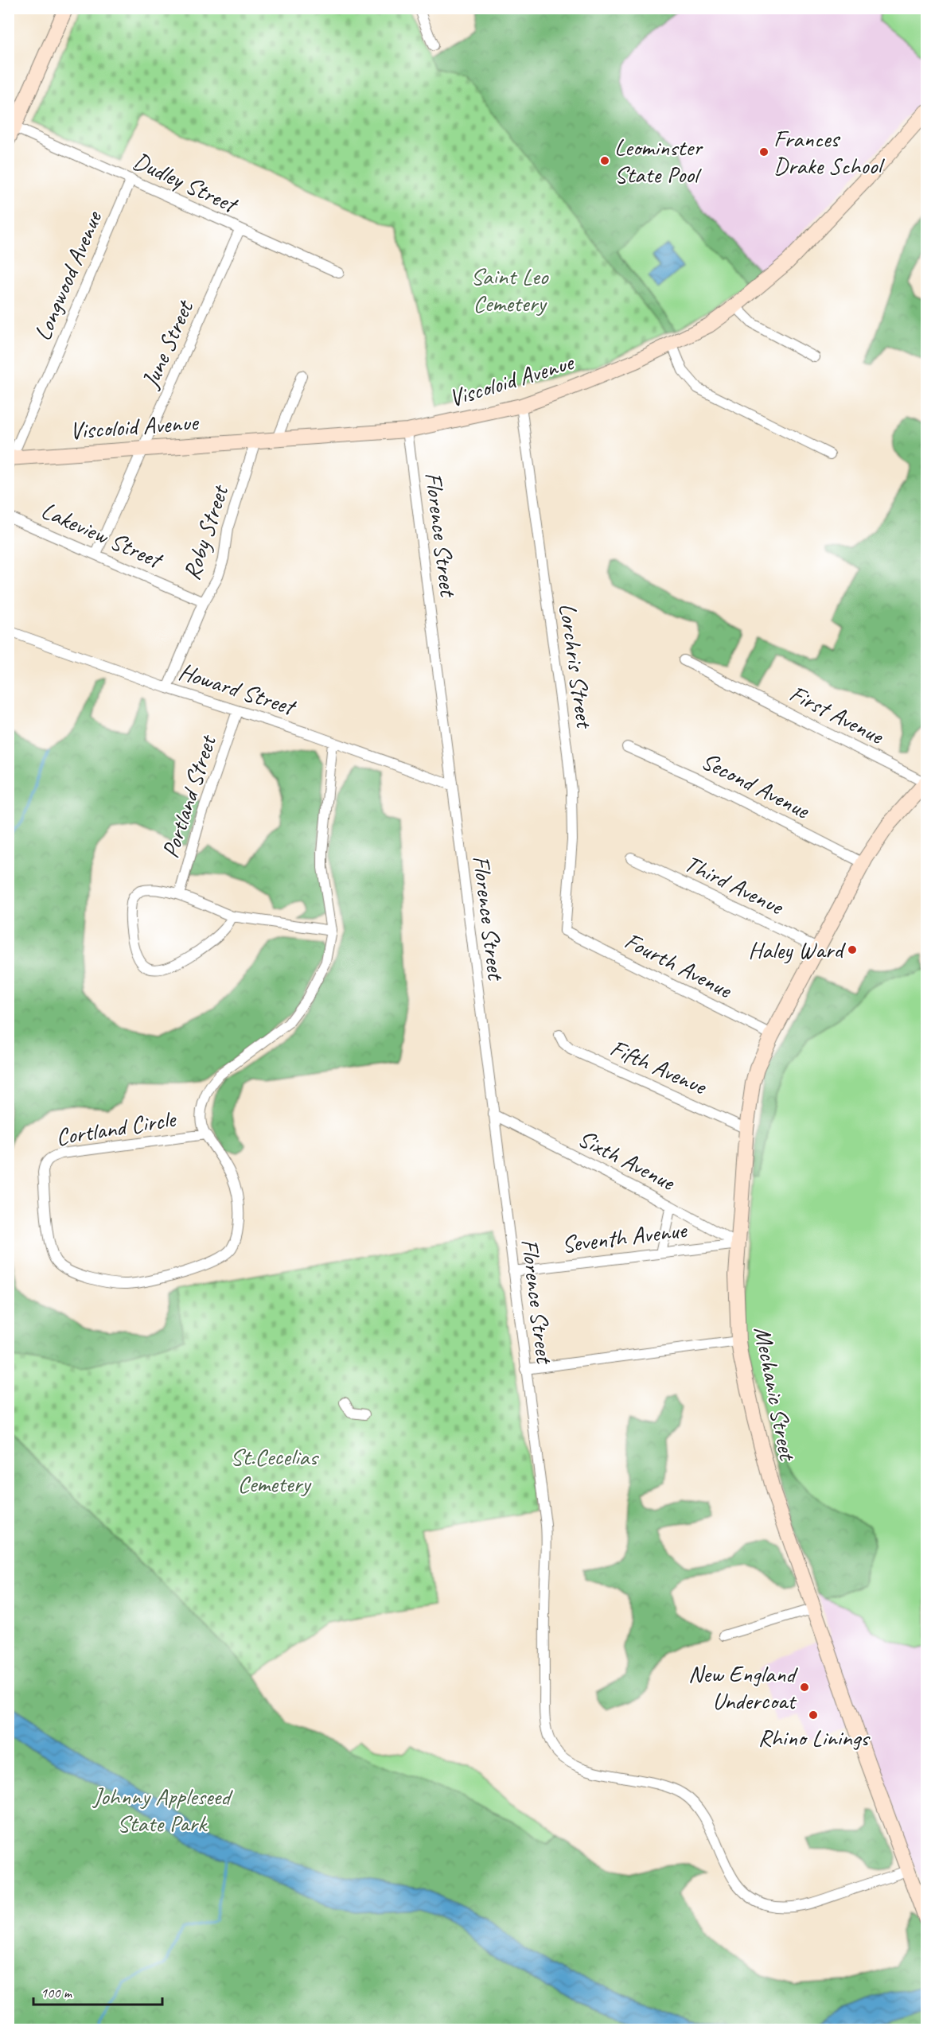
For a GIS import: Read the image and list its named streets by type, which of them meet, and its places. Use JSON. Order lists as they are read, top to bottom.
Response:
{
  "streets": {
    "main road": ["Viscoloid Avenue", "Mechanic Street"],
    "street": [
      "Dudley Street",
      "Longwood Avenue",
      "June Street",
      "Roby Street",
      "Florence Street",
      "Lakeview Street",
      "Lorchris Street",
      "Howard Street",
      "First Avenue",
      "Second Avenue",
      "Portland Street",
      "Third Avenue",
      "Fourth Avenue",
      "Fifth Avenue",
      "Cortland Circle",
      "Sixth Avenue",
      "Seventh Avenue"
    ]
  },
  "crossings": [
    ["Dudley Street", "Longwood Avenue"],
    ["Dudley Street", "June Street"],
    ["Longwood Avenue", "Viscoloid Avenue"],
    ["June Street", "Viscoloid Avenue"],
    ["June Street", "Lakeview Street"],
    ["Viscoloid Avenue", "Roby Street"],
    ["Viscoloid Avenue", "Florence Street"],
    ["Viscoloid Avenue", "Lorchris Street"],
    ["Roby Street", "Lakeview Street"],
    ["Roby Street", "Howard Street"],
    ["Florence Street", "Howard Street"],
    ["Florence Street", "Sixth Avenue"],
    ["Florence Street", "Seventh Avenue"],
    ["Florence Street", "Mechanic Street"],
    ["Lorchris Street", "Fourth Avenue"],
    ["Howard Street", "Portland Street"],
    ["Howard Street", "Cortland Circle"],
    ["First Avenue", "Mechanic Street"],
    ["Second Avenue", "Mechanic Street"],
    ["Third Avenue", "Mechanic Street"],
    ["Fourth Avenue", "Mechanic Street"],
    ["Fifth Avenue", "Mechanic Street"],
    ["Sixth Avenue", "Seventh Avenue"],
    ["Sixth Avenue", "Mechanic Street"],
    ["Seventh Avenue", "Mechanic Street"]
  ],
  "parks": ["Saint Leo Cemetery", "St.Cecelias Cemetery", "Johnny Appleseed State Park"],
  "places": [
    "Frances Drake School",
    "Leominster State Pool",
    "Haley Ward",
    "New England Undercoat",
    "Rhino Linings"
  ],
  "scale_bar": "100 m"
}
